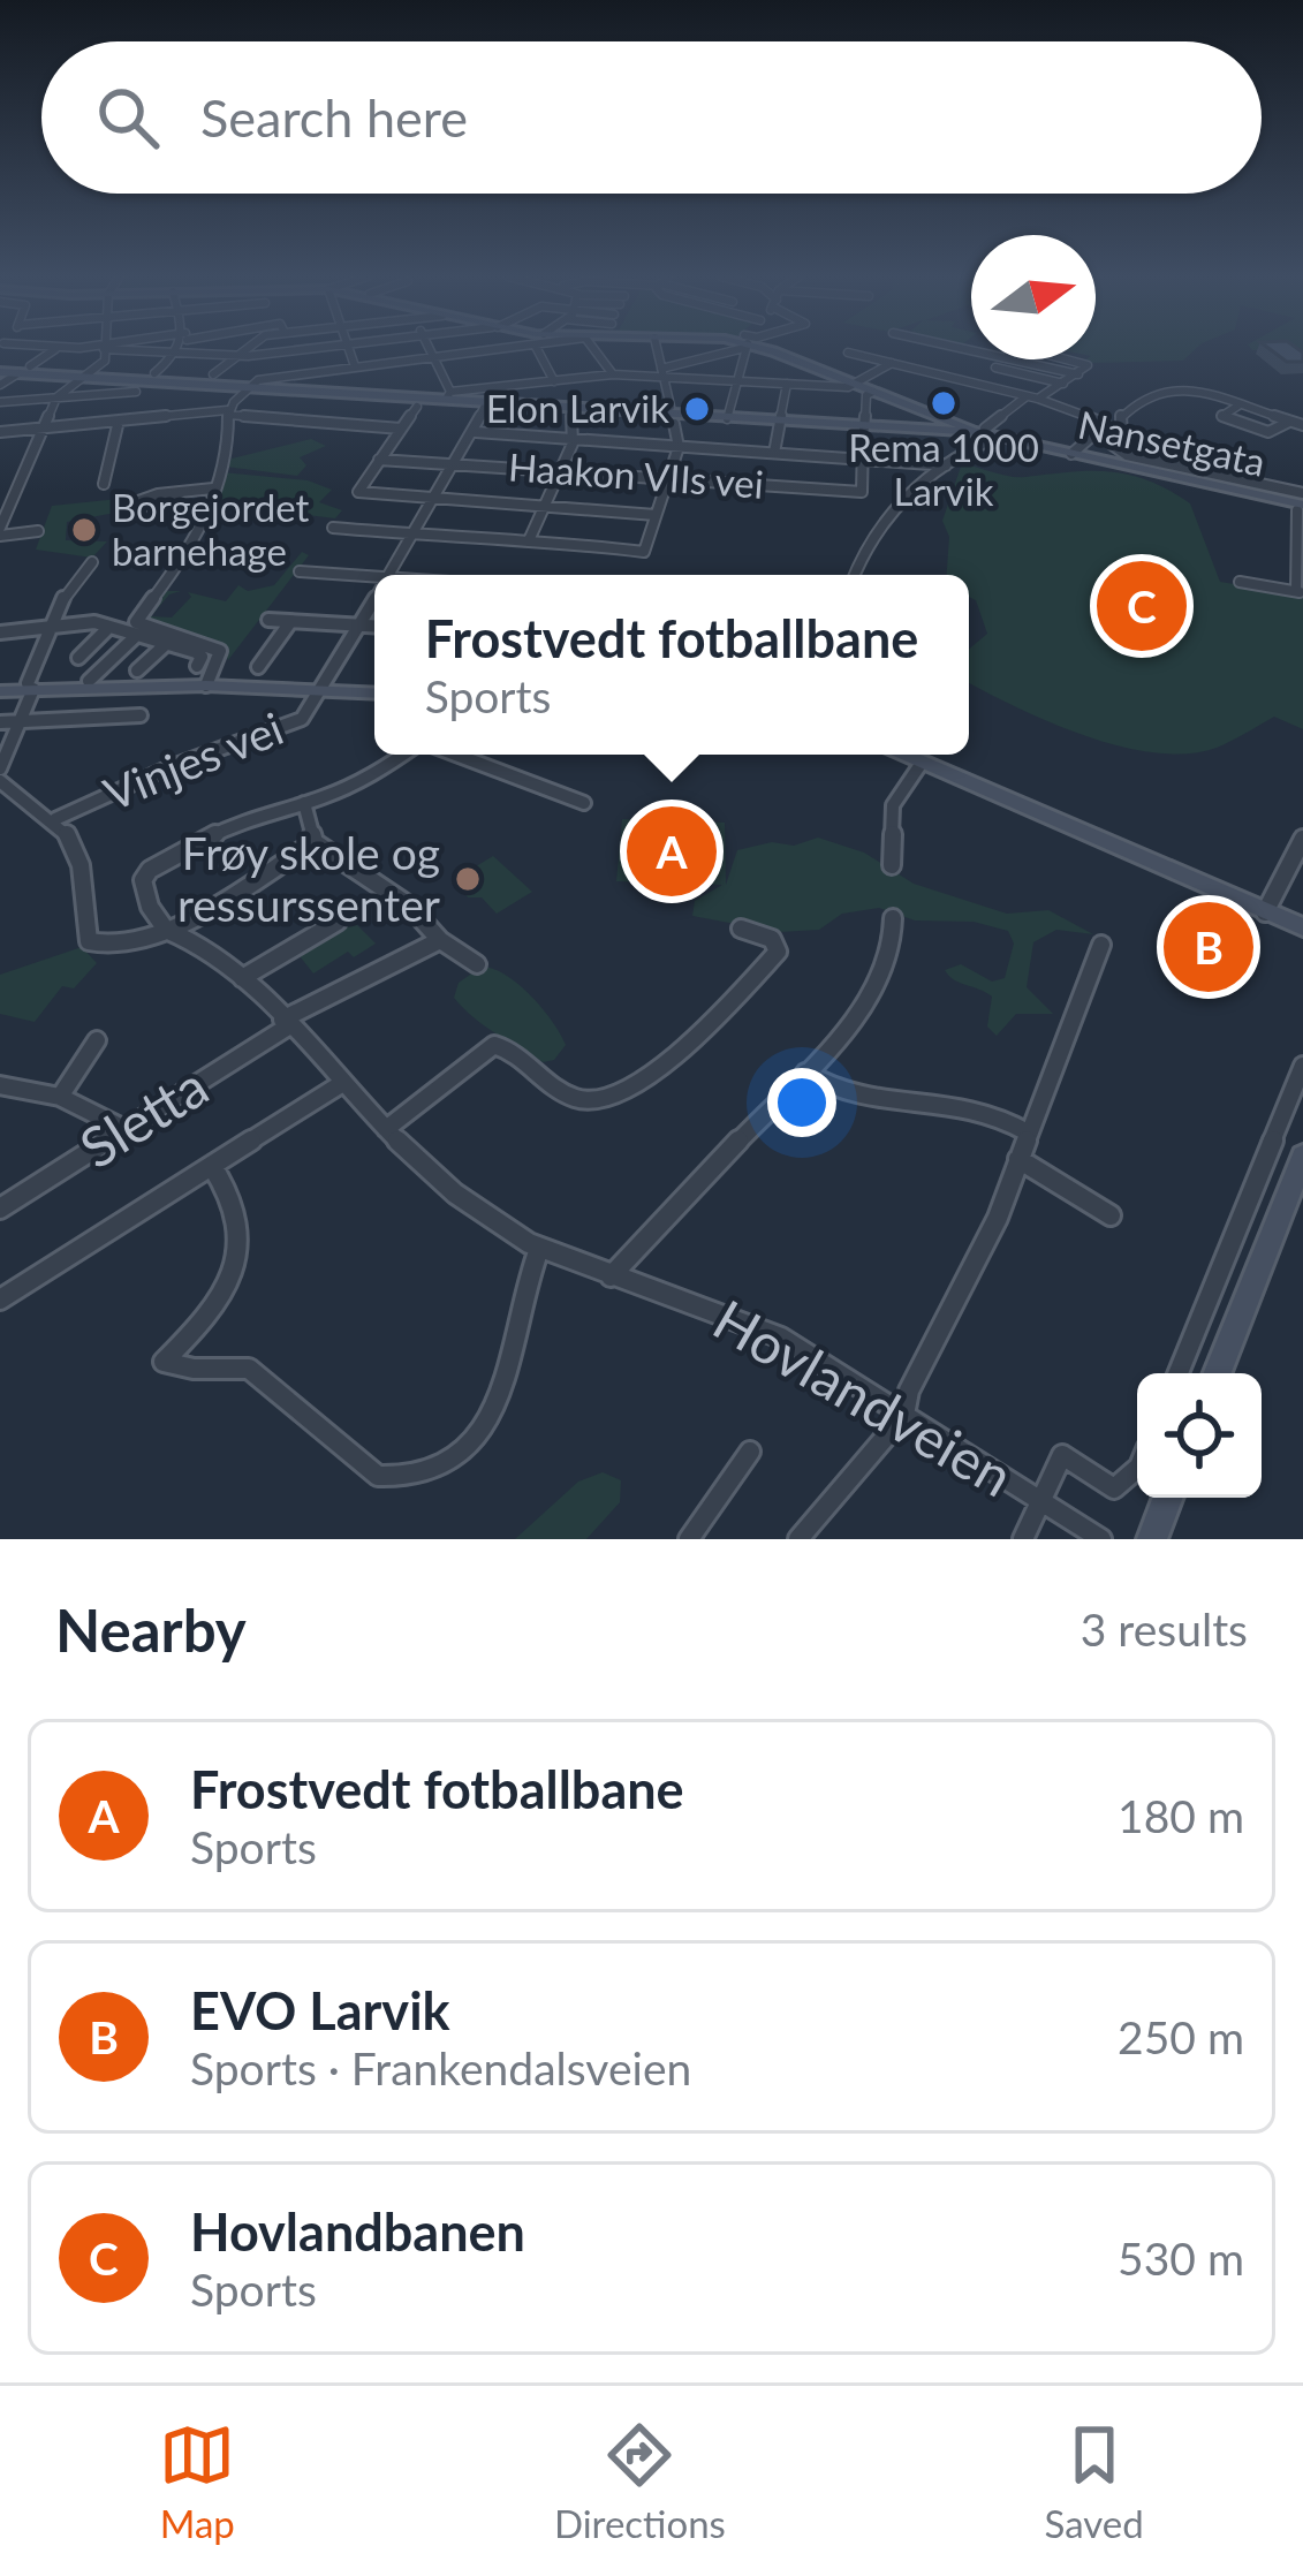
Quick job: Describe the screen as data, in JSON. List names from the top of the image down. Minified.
{"streets":{"main road":["Nansetgata"],"street":["Haakon VIIs vei","Vinjes vei","Sletta","Hovlandveien"]},"crossings":[["Nansetgata","Vinjes vei"],["Haakon VIIs vei","Vinjes vei"],["Sletta","Hovlandveien"]],"places":["Rema 1000 Larvik","Elon Larvik","Borgejordet barnehage","Frøy skole og ressurssenter"],"north":"right","page":{"search":"Search here","pins":["C","A","B"],"popup":["Frostvedt fotballbane","Sports"],"heading":["Nearby","3 results"],"list":[{"mark":"A","name":"Frostvedt fotballbane","note":"Sports","value":"180 m"},{"mark":"B","name":"EVO Larvik","note":"Sports · Frankendalsveien","value":"250 m"},{"mark":"C","name":"Hovlandbanen","note":"Sports","value":"530 m"}],"nav":["Map","Directions","Saved"]}}
